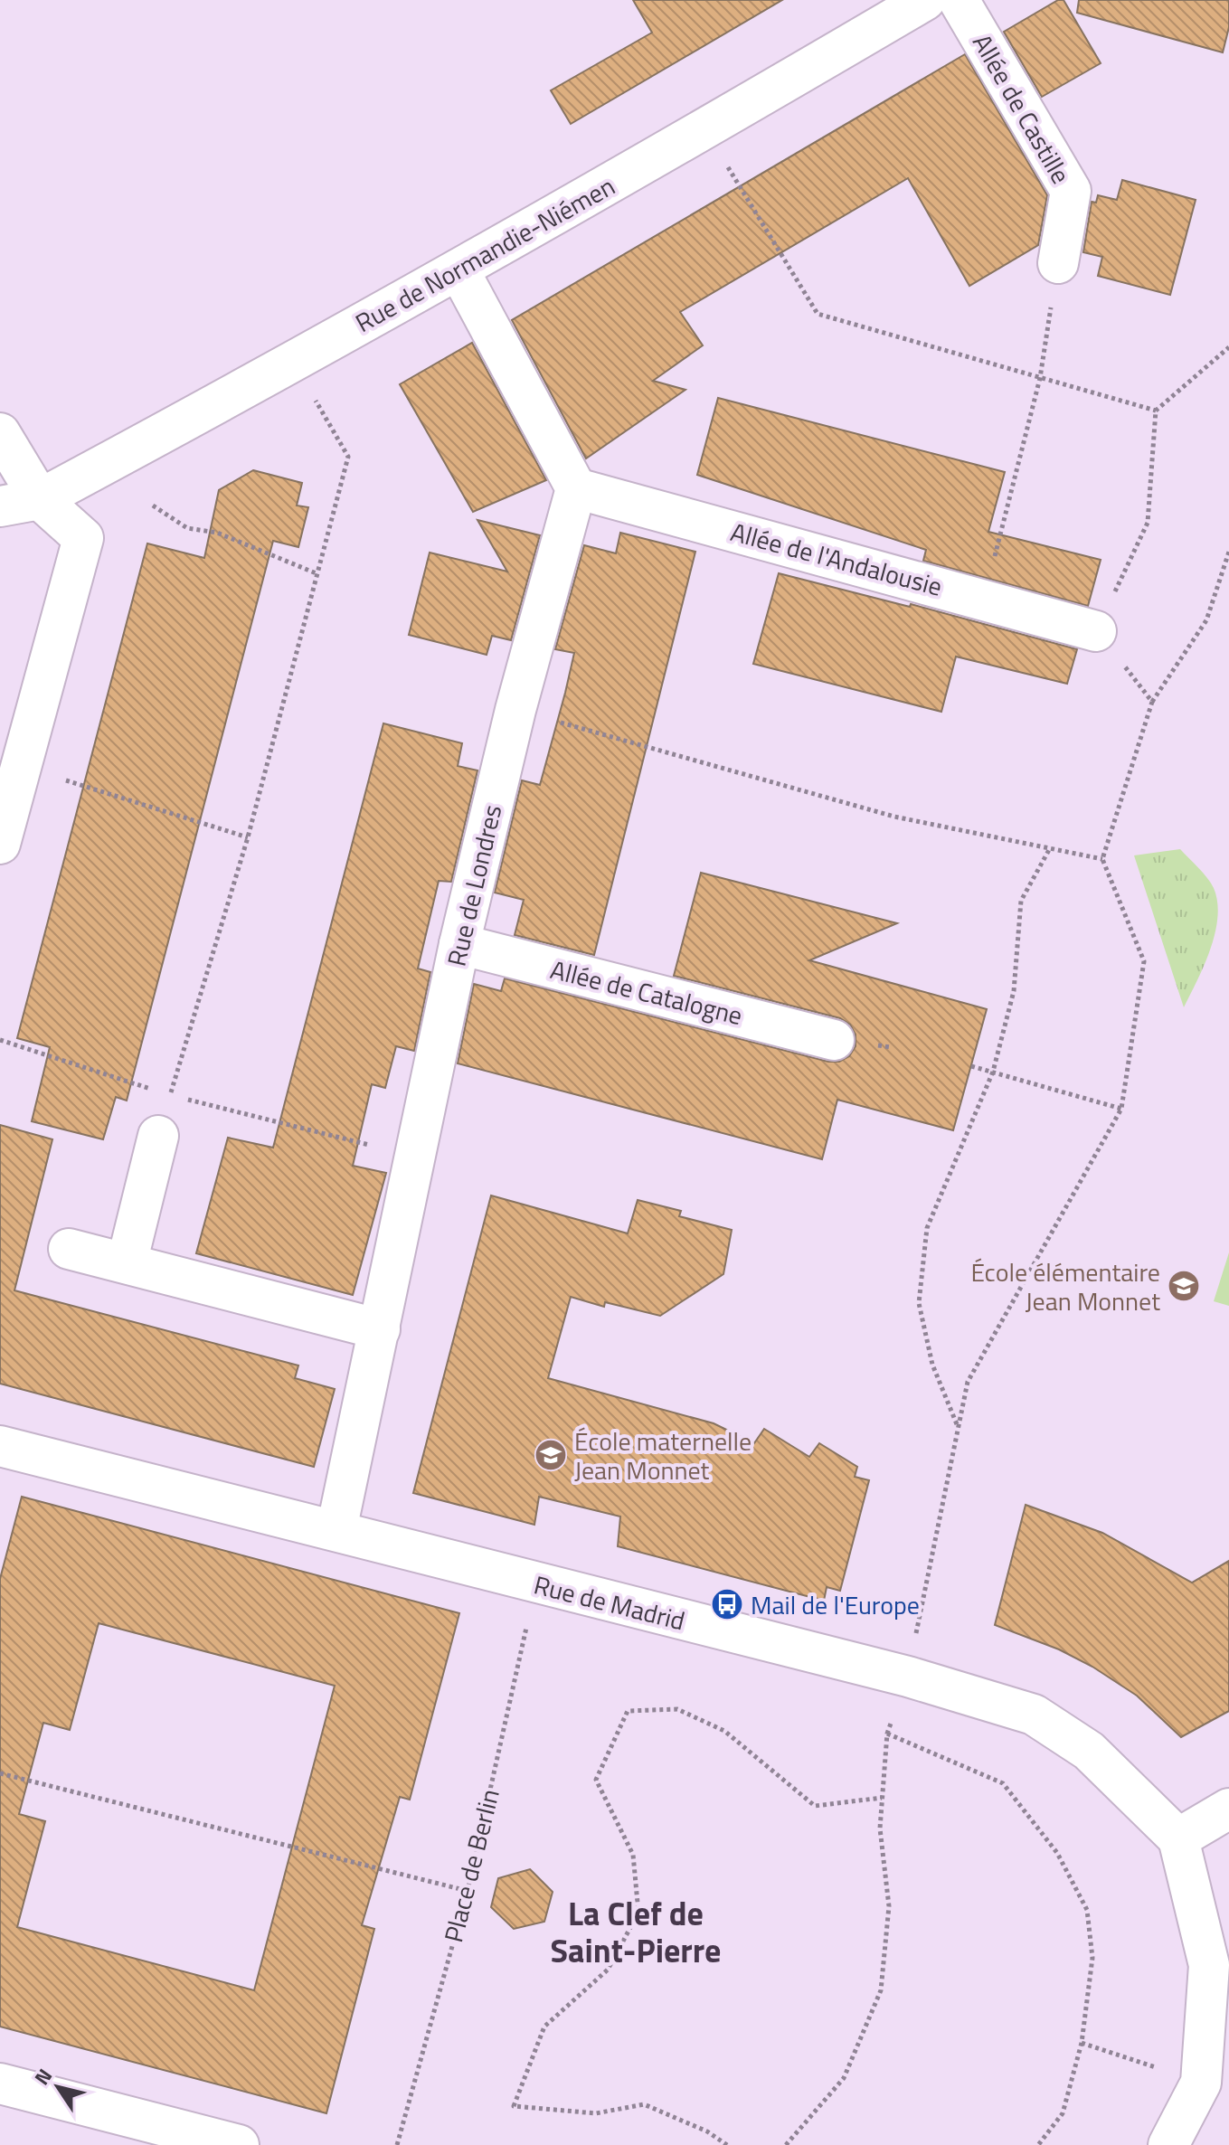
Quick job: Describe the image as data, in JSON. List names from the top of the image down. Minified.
{"streets":{"street":["Allée de Castille","Rue de Normandie-Niémen","Allée de l'Andalousie","Rue de Londres","Allée de Catalogne","Rue de Madrid"],"path":["Place de Berlin"]},"crossings":[["Allée de l'Andalousie","Rue de Londres"],["Rue de Londres","Allée de Catalogne"],["Rue de Londres","Rue de Madrid"],["Rue de Madrid","Place de Berlin"]],"districts":["La Clef de Saint-Pierre"],"places":{"school or university":["École élémentaire Jean Monnet","École maternelle Jean Monnet"],"bus stop":["Mail de l'Europe"]},"north":"top left"}
